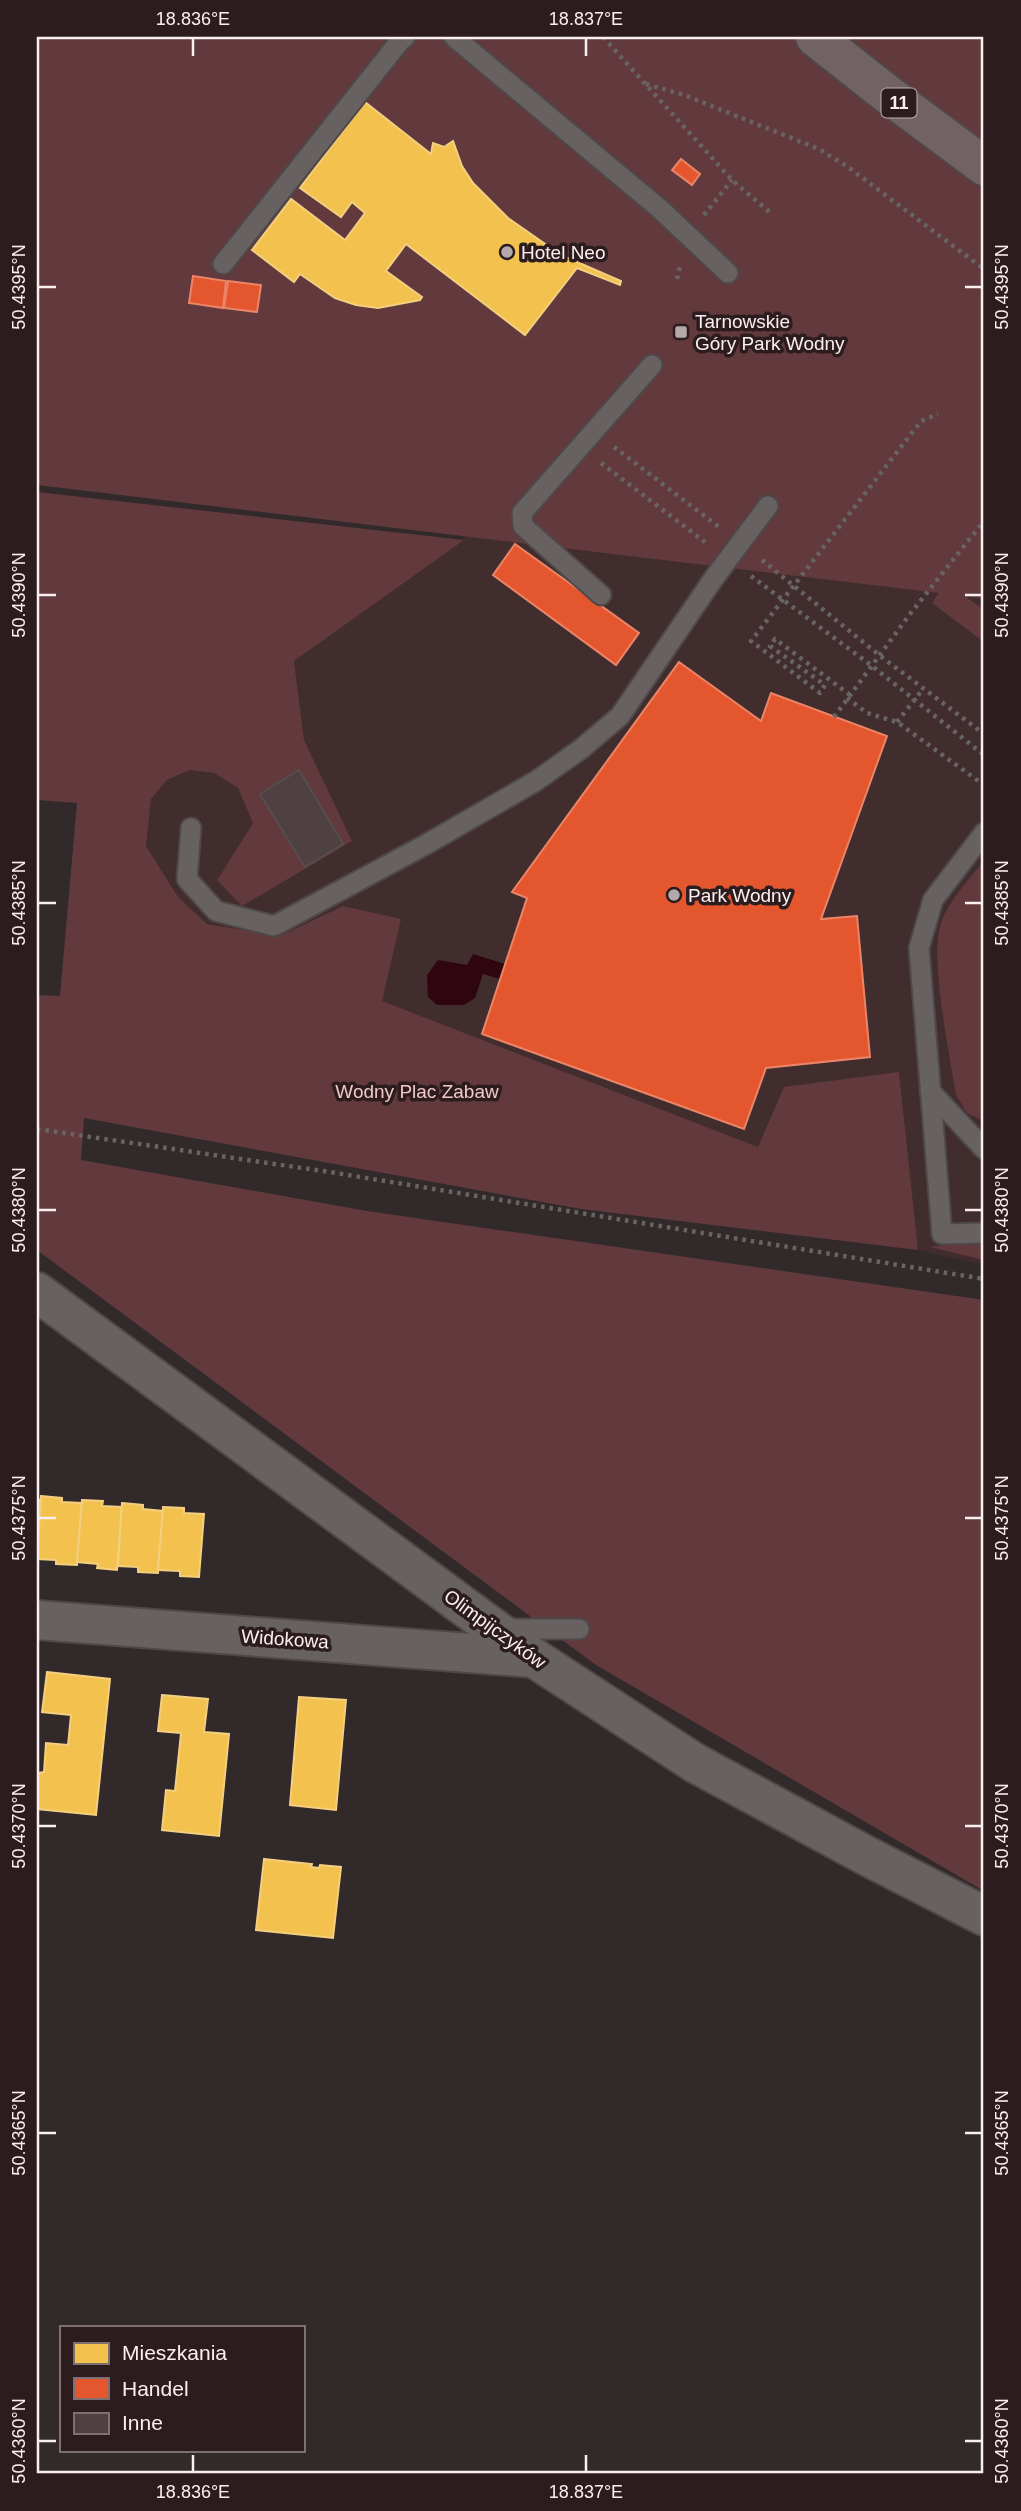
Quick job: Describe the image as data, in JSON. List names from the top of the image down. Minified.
{"streets":{"highway":["11"],"street":["Olimpijczyków","Widokowa"]},"crossings":[["Olimpijczyków","Widokowa"]],"parks":["Wodny Plac Zabaw"],"places":{"other":["Hotel Neo","Park Wodny"],"transit":["Tarnowskie Góry Park Wodny"]},"legend":["Mieszkania","Handel","Inne"],"coordinates":["18.836°E","18.837°E","50.4395°N","50.4390°N","50.4385°N","50.4380°N","50.4375°N","50.4370°N","50.4365°N","50.4360°N"]}
